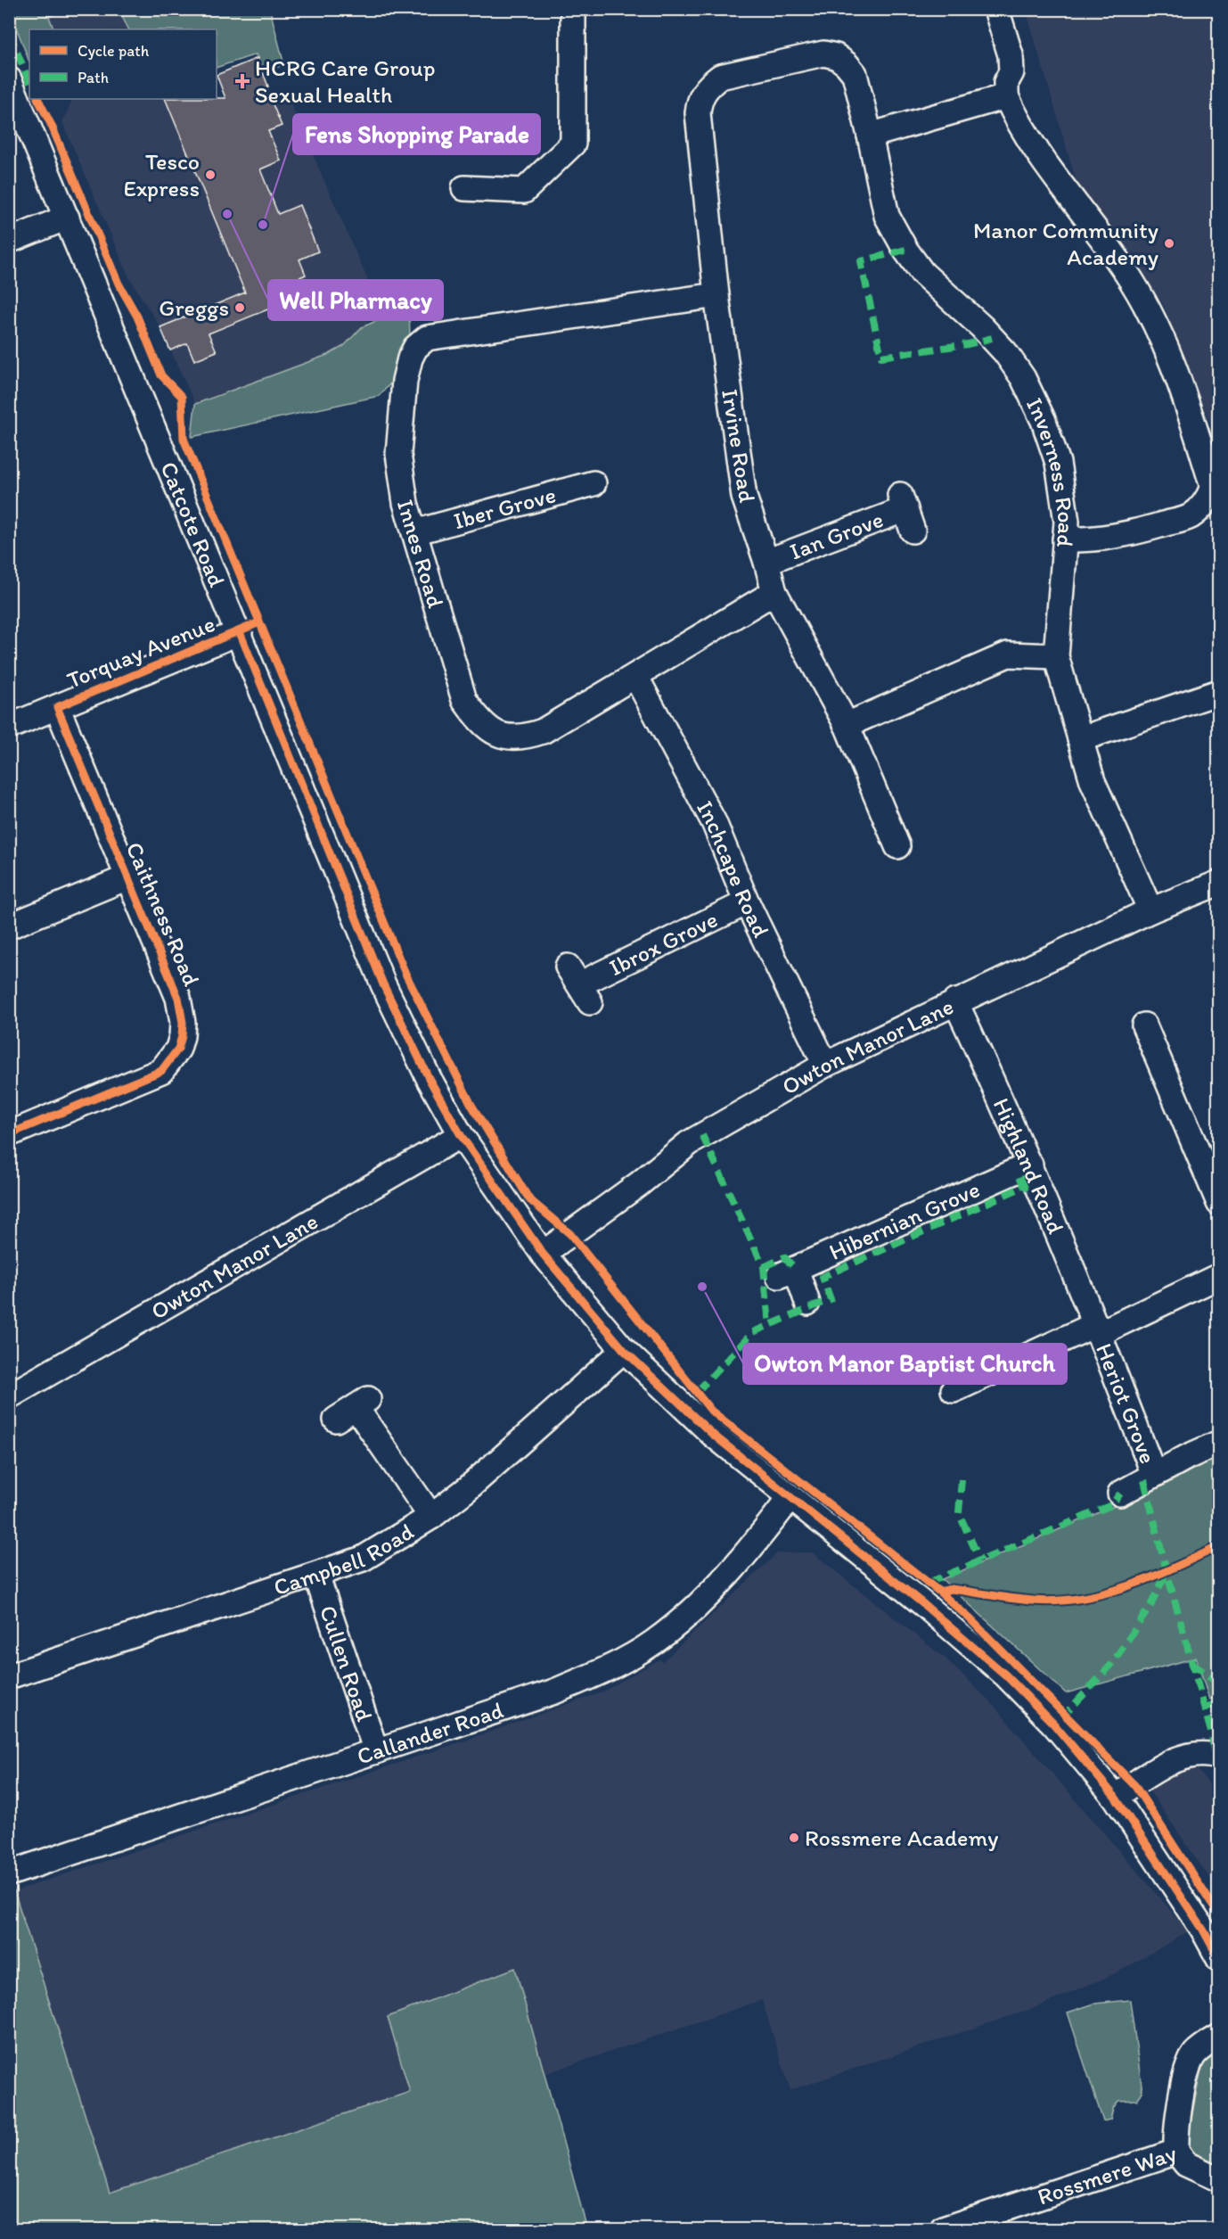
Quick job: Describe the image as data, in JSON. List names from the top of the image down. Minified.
{"streets":{"street":["Irvine Road","Inverness Road","Iber Grove","Catcote Road","Ian Grove","Innes Road","Torquay Avenue","Inchcape Road","Caithness Road","Ibrox Grove","Owton Manor Lane","Highland Road","Hibernian Grove","Heriot Grove","Campbell Road","Cullen Road","Callander Road","Rossmere Way"]},"crossings":[["Irvine Road","Inverness Road"],["Irvine Road","Ian Grove"],["Irvine Road","Innes Road"],["Inverness Road","Owton Manor Lane"],["Iber Grove","Innes Road"],["Catcote Road","Torquay Avenue"],["Catcote Road","Owton Manor Lane"],["Catcote Road","Campbell Road"],["Catcote Road","Callander Road"],["Innes Road","Inchcape Road"],["Torquay Avenue","Caithness Road"],["Inchcape Road","Ibrox Grove"],["Inchcape Road","Owton Manor Lane"],["Owton Manor Lane","Highland Road"],["Highland Road","Hibernian Grove"],["Highland Road","Heriot Grove"],["Campbell Road","Cullen Road"],["Cullen Road","Callander Road"]],"places":{"health":["HCRG Care Group Sexual Health"],"other":["Tesco Express","Well Pharmacy","Fens Shopping Parade","Manor Community Academy","Greggs","Owton Manor Baptist Church","Rossmere Academy"]},"legend":["Cycle path","Path"]}
